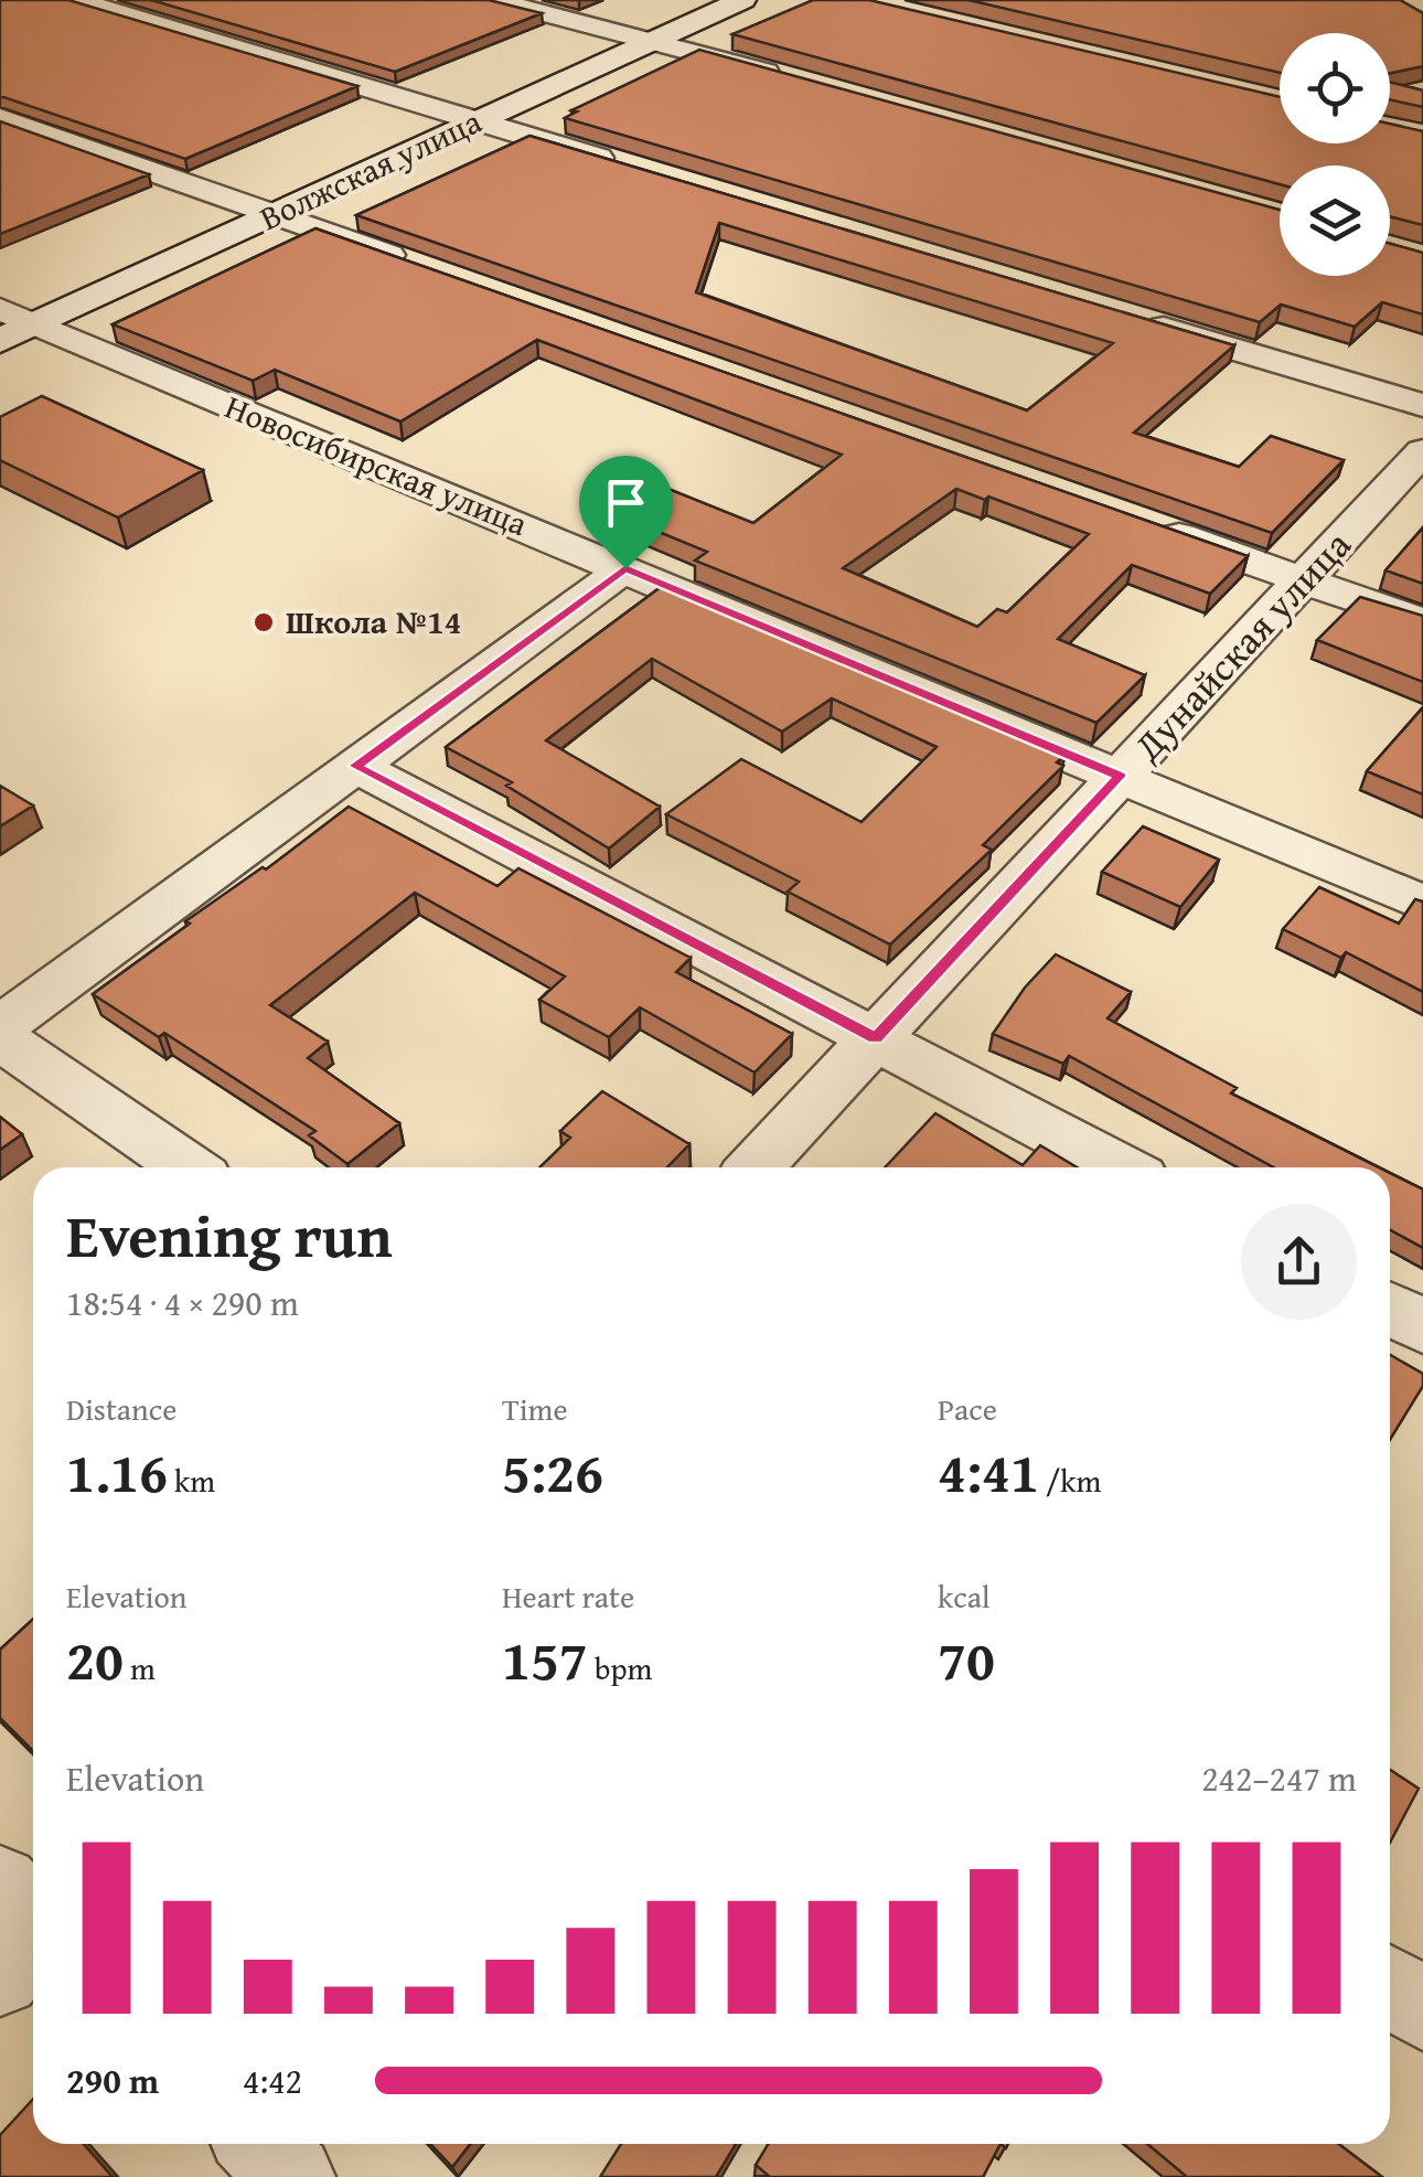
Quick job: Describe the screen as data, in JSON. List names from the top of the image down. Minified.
{"streets":{"street":["Волжская улица","Новосибирская улица","Дунайская улица"]},"crossings":[["Волжская улица","Новосибирская улица"],["Новосибирская улица","Дунайская улица"]],"places":["Школа №14"],"page":{"heading":["Evening run","18:54 · 4 × 290 m"],"stats":[["Distance","1.16 km"],["Time","5:26"],["Pace","4:41 /km"],["Elevation","20 m"],["Heart rate","157 bpm"],["kcal","70"]],"chart":["Elevation","242–247 m"],"list":[{"name":"290 m","note":"4:42"}]}}
